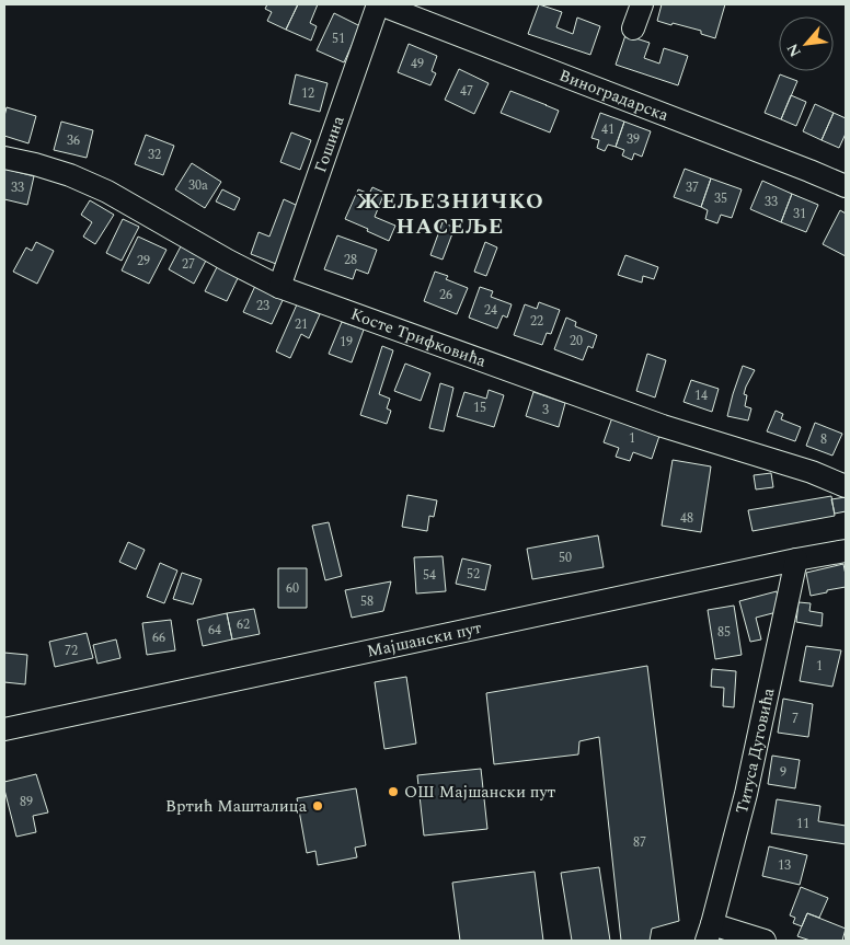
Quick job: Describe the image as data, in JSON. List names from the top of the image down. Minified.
{"streets":{"street":["Виноградарска","Гошина","Косте Трифковића","Мајшански пут","Титуса Дуговића"]},"crossings":[["Виноградарска","Гошина"],["Гошина","Косте Трифковића"],["Мајшански пут","Титуса Дуговића"]],"districts":["ЖЕЉЕЗНИЧКО НАСЕЉЕ"],"places":["ОШ Мајшански пут","Вртић Машталица"],"house_numbers":["51","49","47","12","41","39","36","32","30a","33","37","35","33","31","28","29","27","26","23","24","22","21","20","19","14","15","3","1","8","48","50","52","54","60","58","62","64","85","66","72","1","7","9","89","11","87","13"],"north":"bottom left"}
